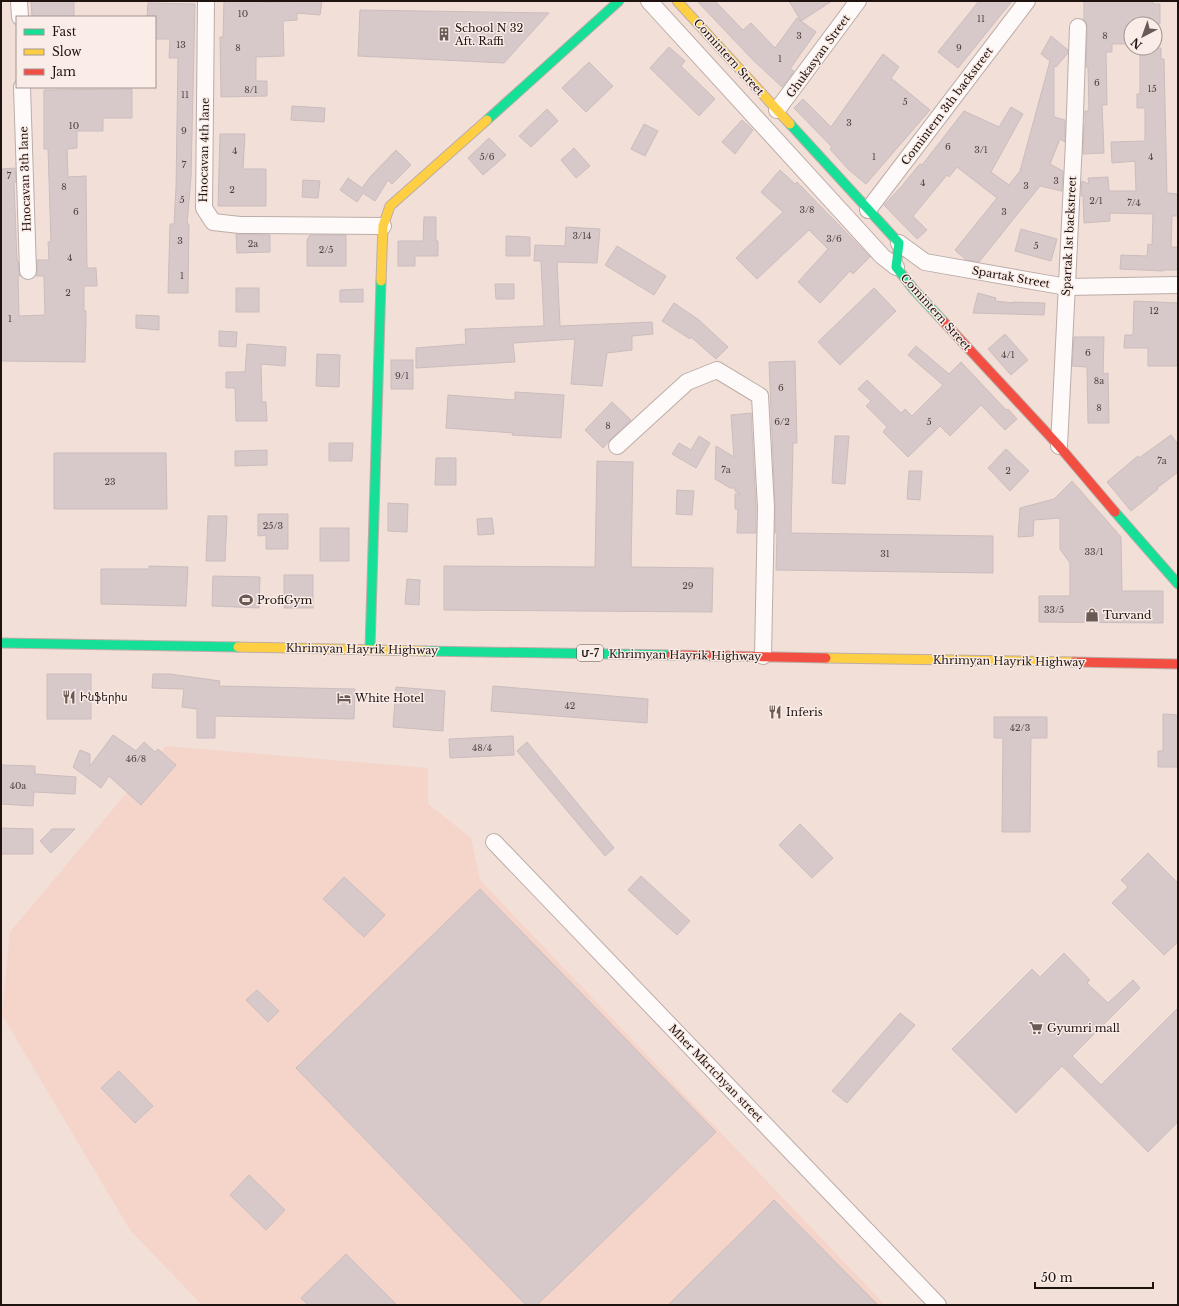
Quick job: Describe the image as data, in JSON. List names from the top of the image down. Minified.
{"streets":{"main road":["Comintern Street","Khrimyan Hayrik Highway","Մ-7"],"street":["Ghukasyan Street","Comintern 3th backstreet","Hnocavan 4th lane","Hnocavan 3th lane","Spartak 1st backstreet","Spartak Street","Mher Mkrtchyan street"]},"crossings":[["Ghukasyan Street","Comintern Street"],["Comintern Street","Comintern 3th backstreet"],["Comintern Street","Spartak 1st backstreet"],["Comintern Street","Spartak Street"],["Spartak 1st backstreet","Spartak Street"]],"places":{"building":["School N 32 Aft. Raffi"],"sports":["ProfiGym"],"shop":["Turvand"],"restaurant":["Ինֆերիս","Inferis"],"hotel":["White Hotel"],"supermarket":["Gyumri mall"]},"house_numbers":["10","11","3","8","13","8","9","1","6","15","8/1","11","5","3","10","9","6","3/1","4","5/6","1","4","7","7","3","4","3","8","2","5","2/1","7/4","3/8","6","3","3/14","3/6","3","2a","5","2/5","4","1","2","12","1","6","4/1","9/1","8a","6","8","6/2","5","8","7a","7a","2","23","25/3","33/1","31","29","33/5","42","42/3","48/4","46/8","40a"],"legend":["Fast","Slow","Jam"],"scale_bar":"50 m","north":"bottom left"}
